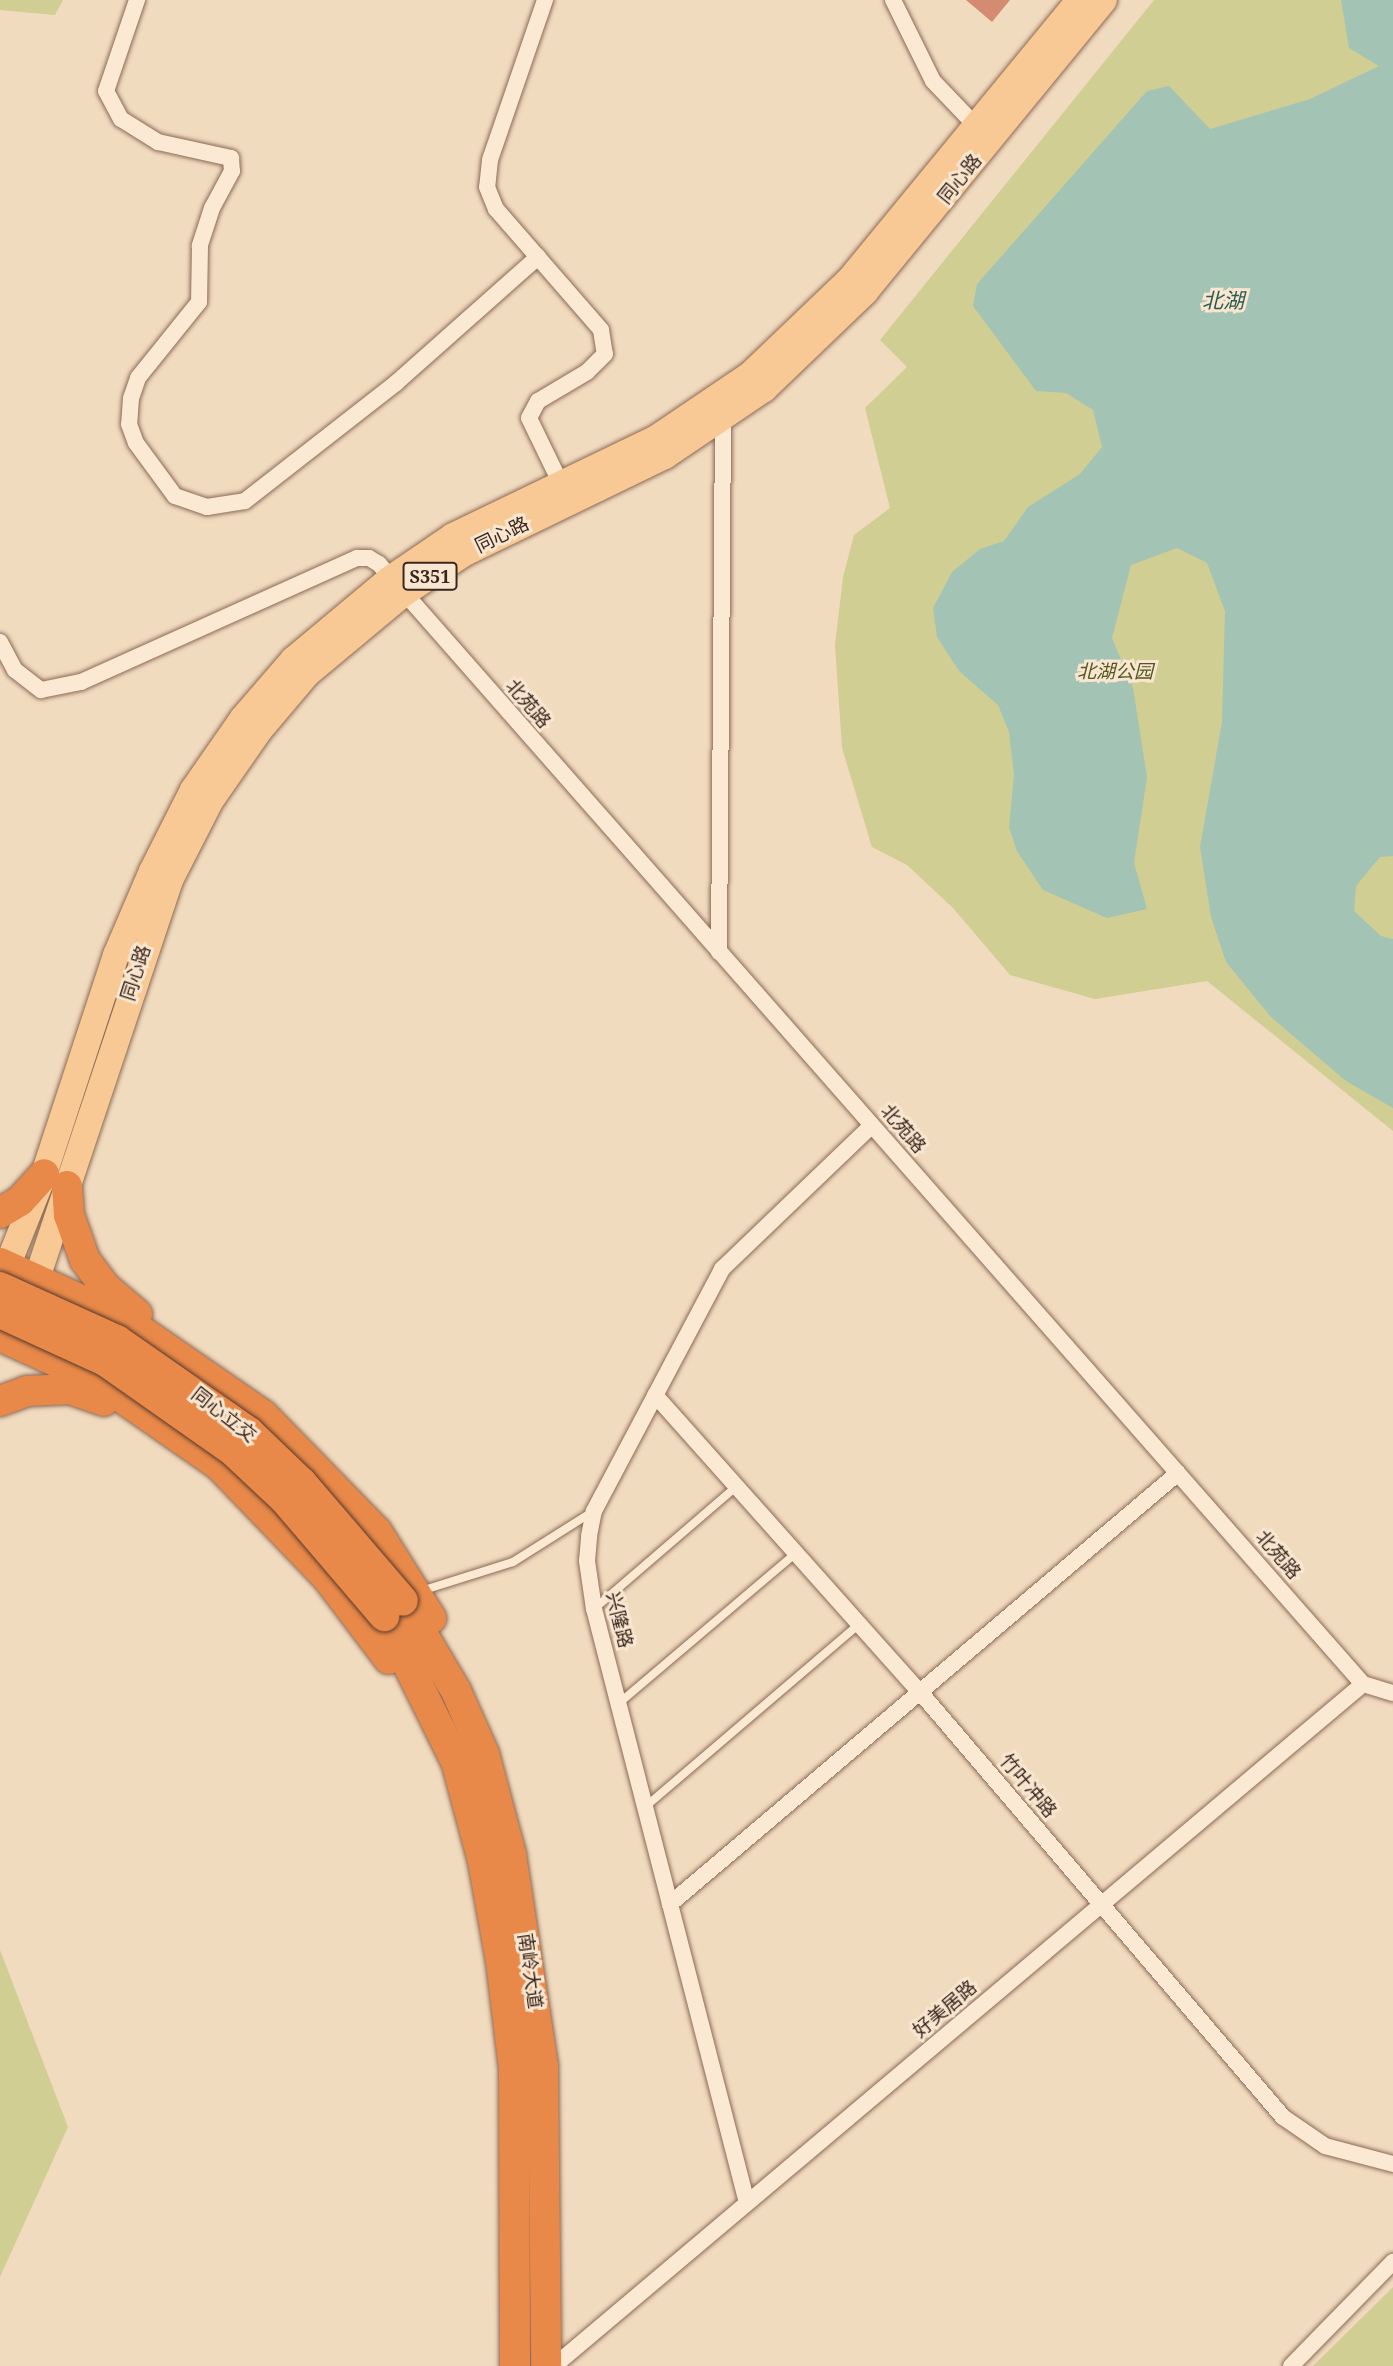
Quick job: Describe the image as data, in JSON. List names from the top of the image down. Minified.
{"streets":{"highway":["同心立交","南岭大道"],"main road":["同心路","S351"],"street":["北苑路","兴隆路","竹叶冲路","好美居路"]},"crossings":[["同心路","北苑路"],["同心路","同心立交"],["北苑路","兴隆路"],["北苑路","好美居路"],["同心立交","南岭大道"],["兴隆路","竹叶冲路"],["兴隆路","好美居路"],["竹叶冲路","好美居路"]],"water":["北湖"],"parks":["北湖公园"]}
